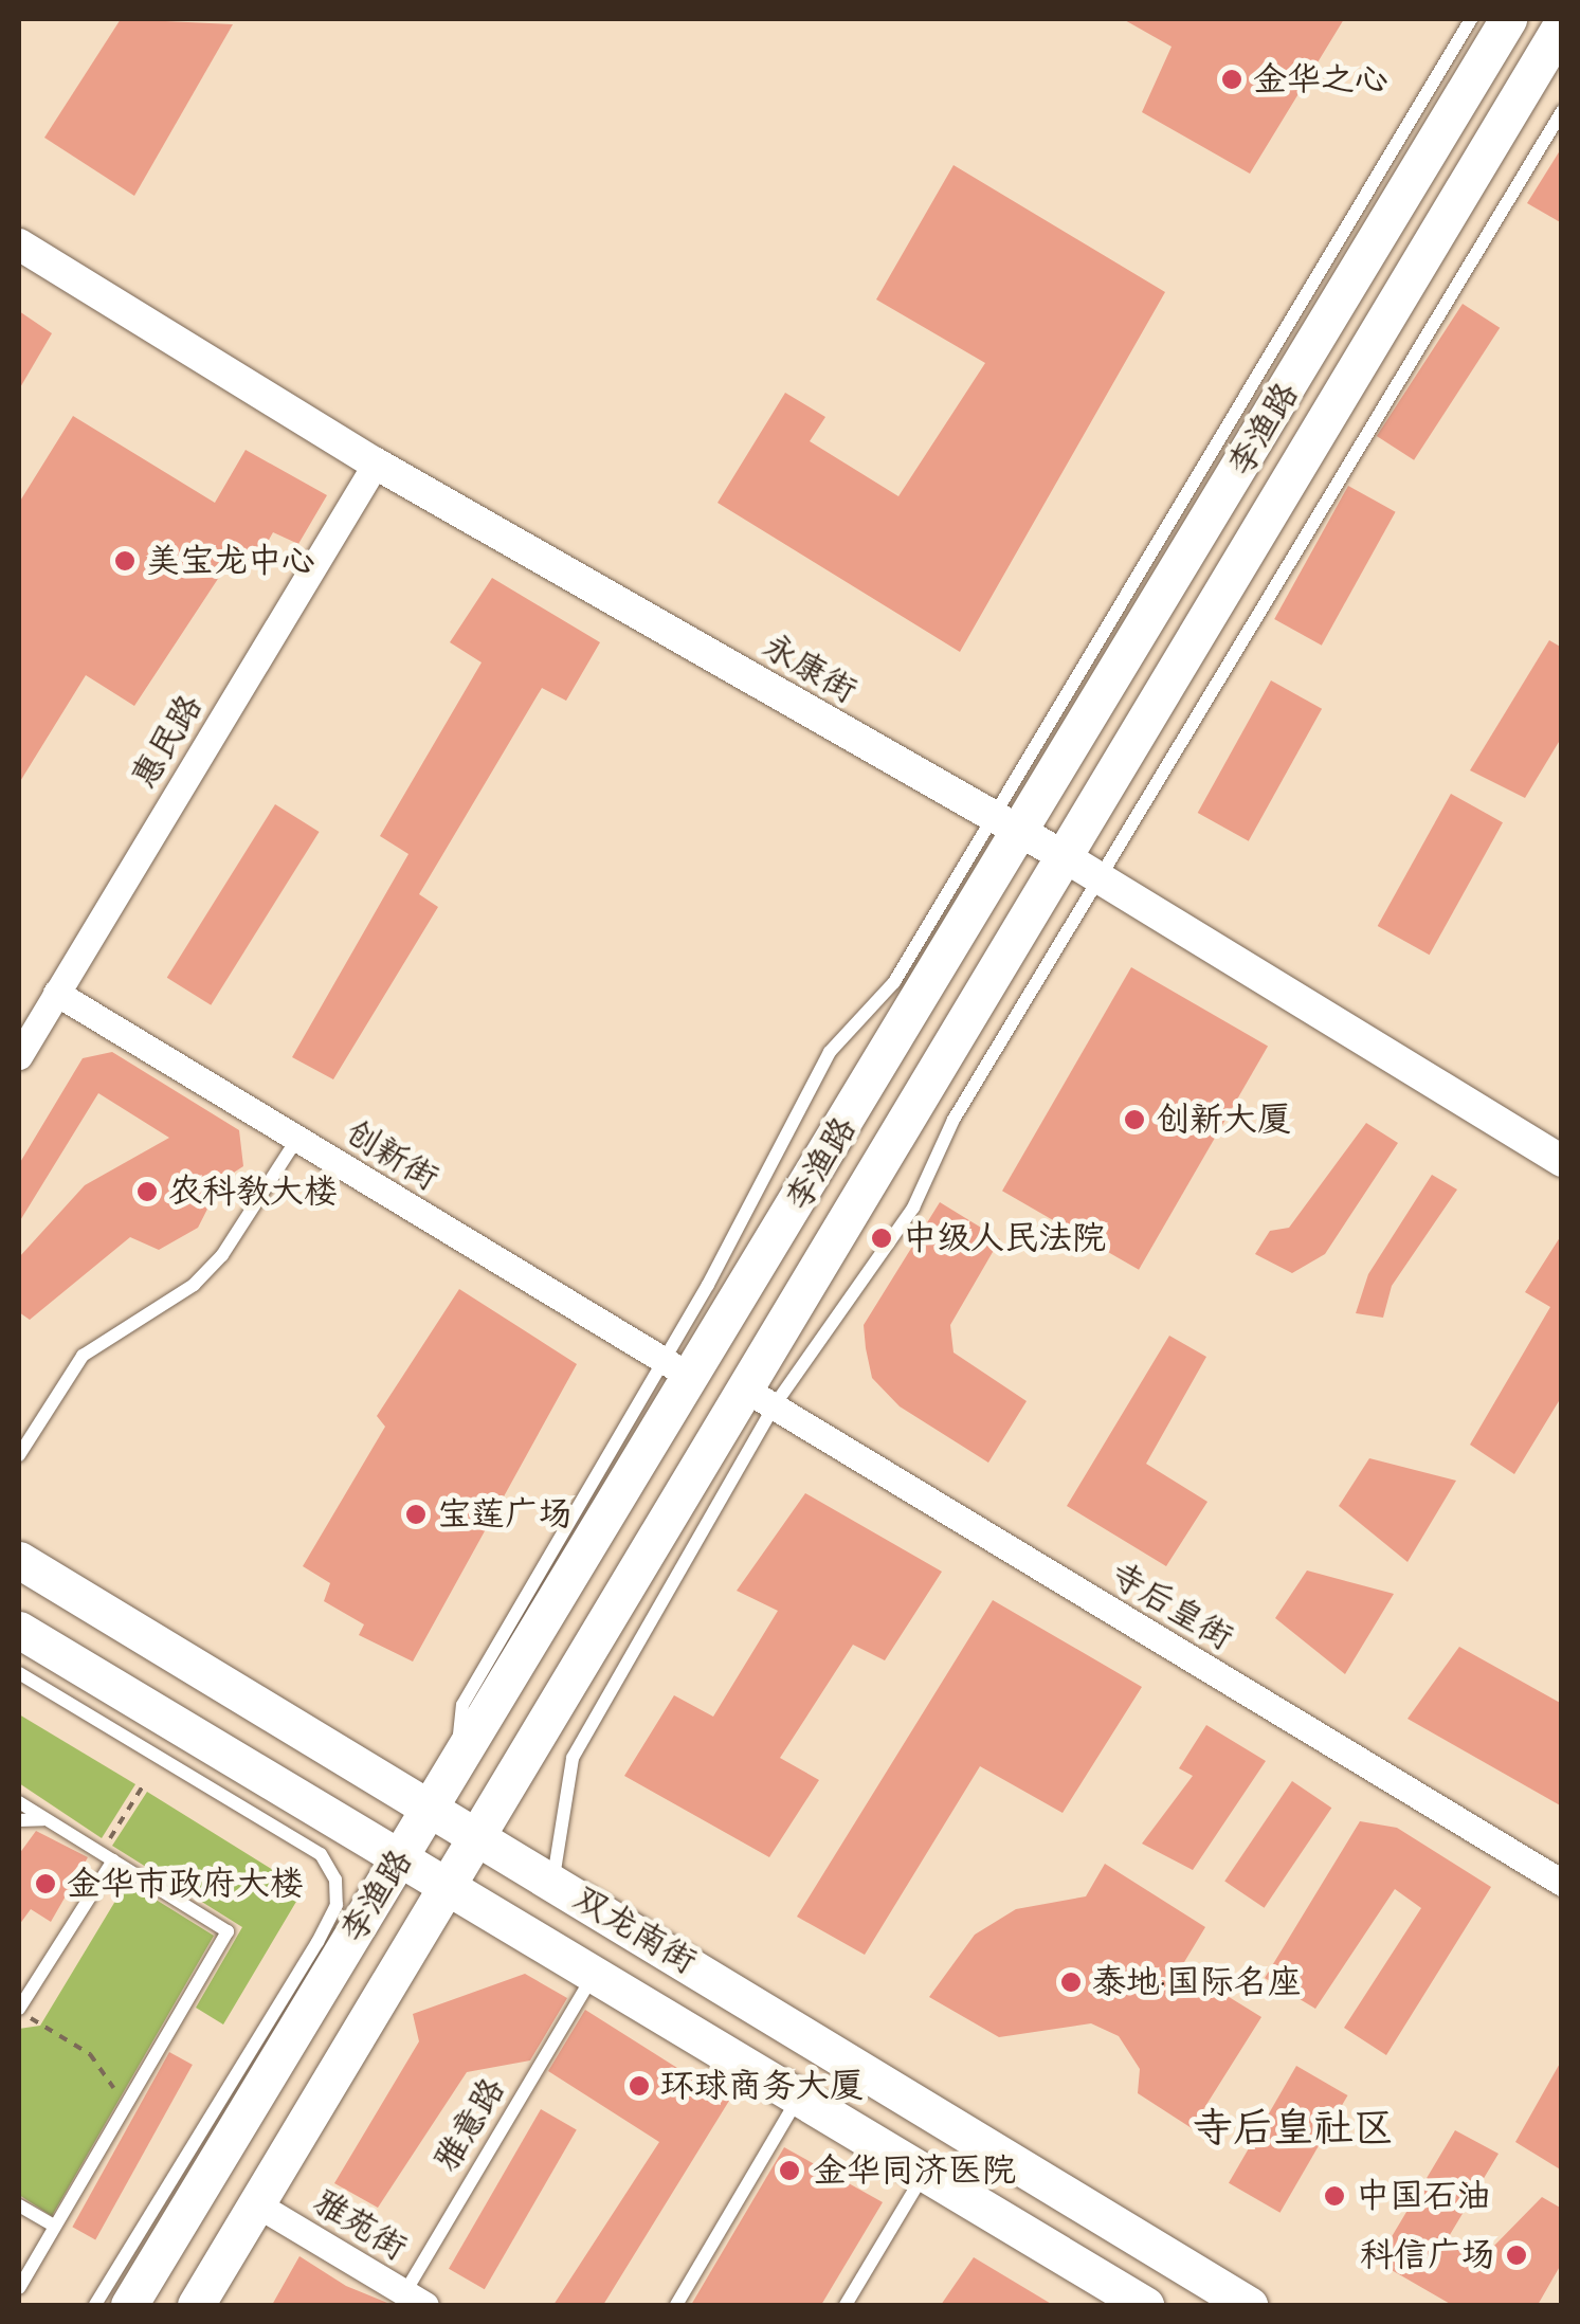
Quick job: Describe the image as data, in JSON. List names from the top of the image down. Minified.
{"streets":{"main road":["李渔路","双龙南街"],"street":["永康街","惠民路","创新街","寺后皇街","雅苑街"],"lane":["雅意路"]},"crossings":[["李渔路","永康街"],["李渔路","创新街"],["李渔路","寺后皇街"],["李渔路","双龙南街"],["李渔路","雅苑街"],["永康街","惠民路"],["惠民路","创新街"],["双龙南街","雅意路"],["雅意路","雅苑街"]],"districts":["寺后皇社区"],"places":["金华之心","美宝龙中心","创新大厦","农科教大楼","中级人民法院","宝莲广场","金华市政府大楼","泰地·国际名座","环球商务大厦","金华同济医院","中国石油","科信广场"]}
